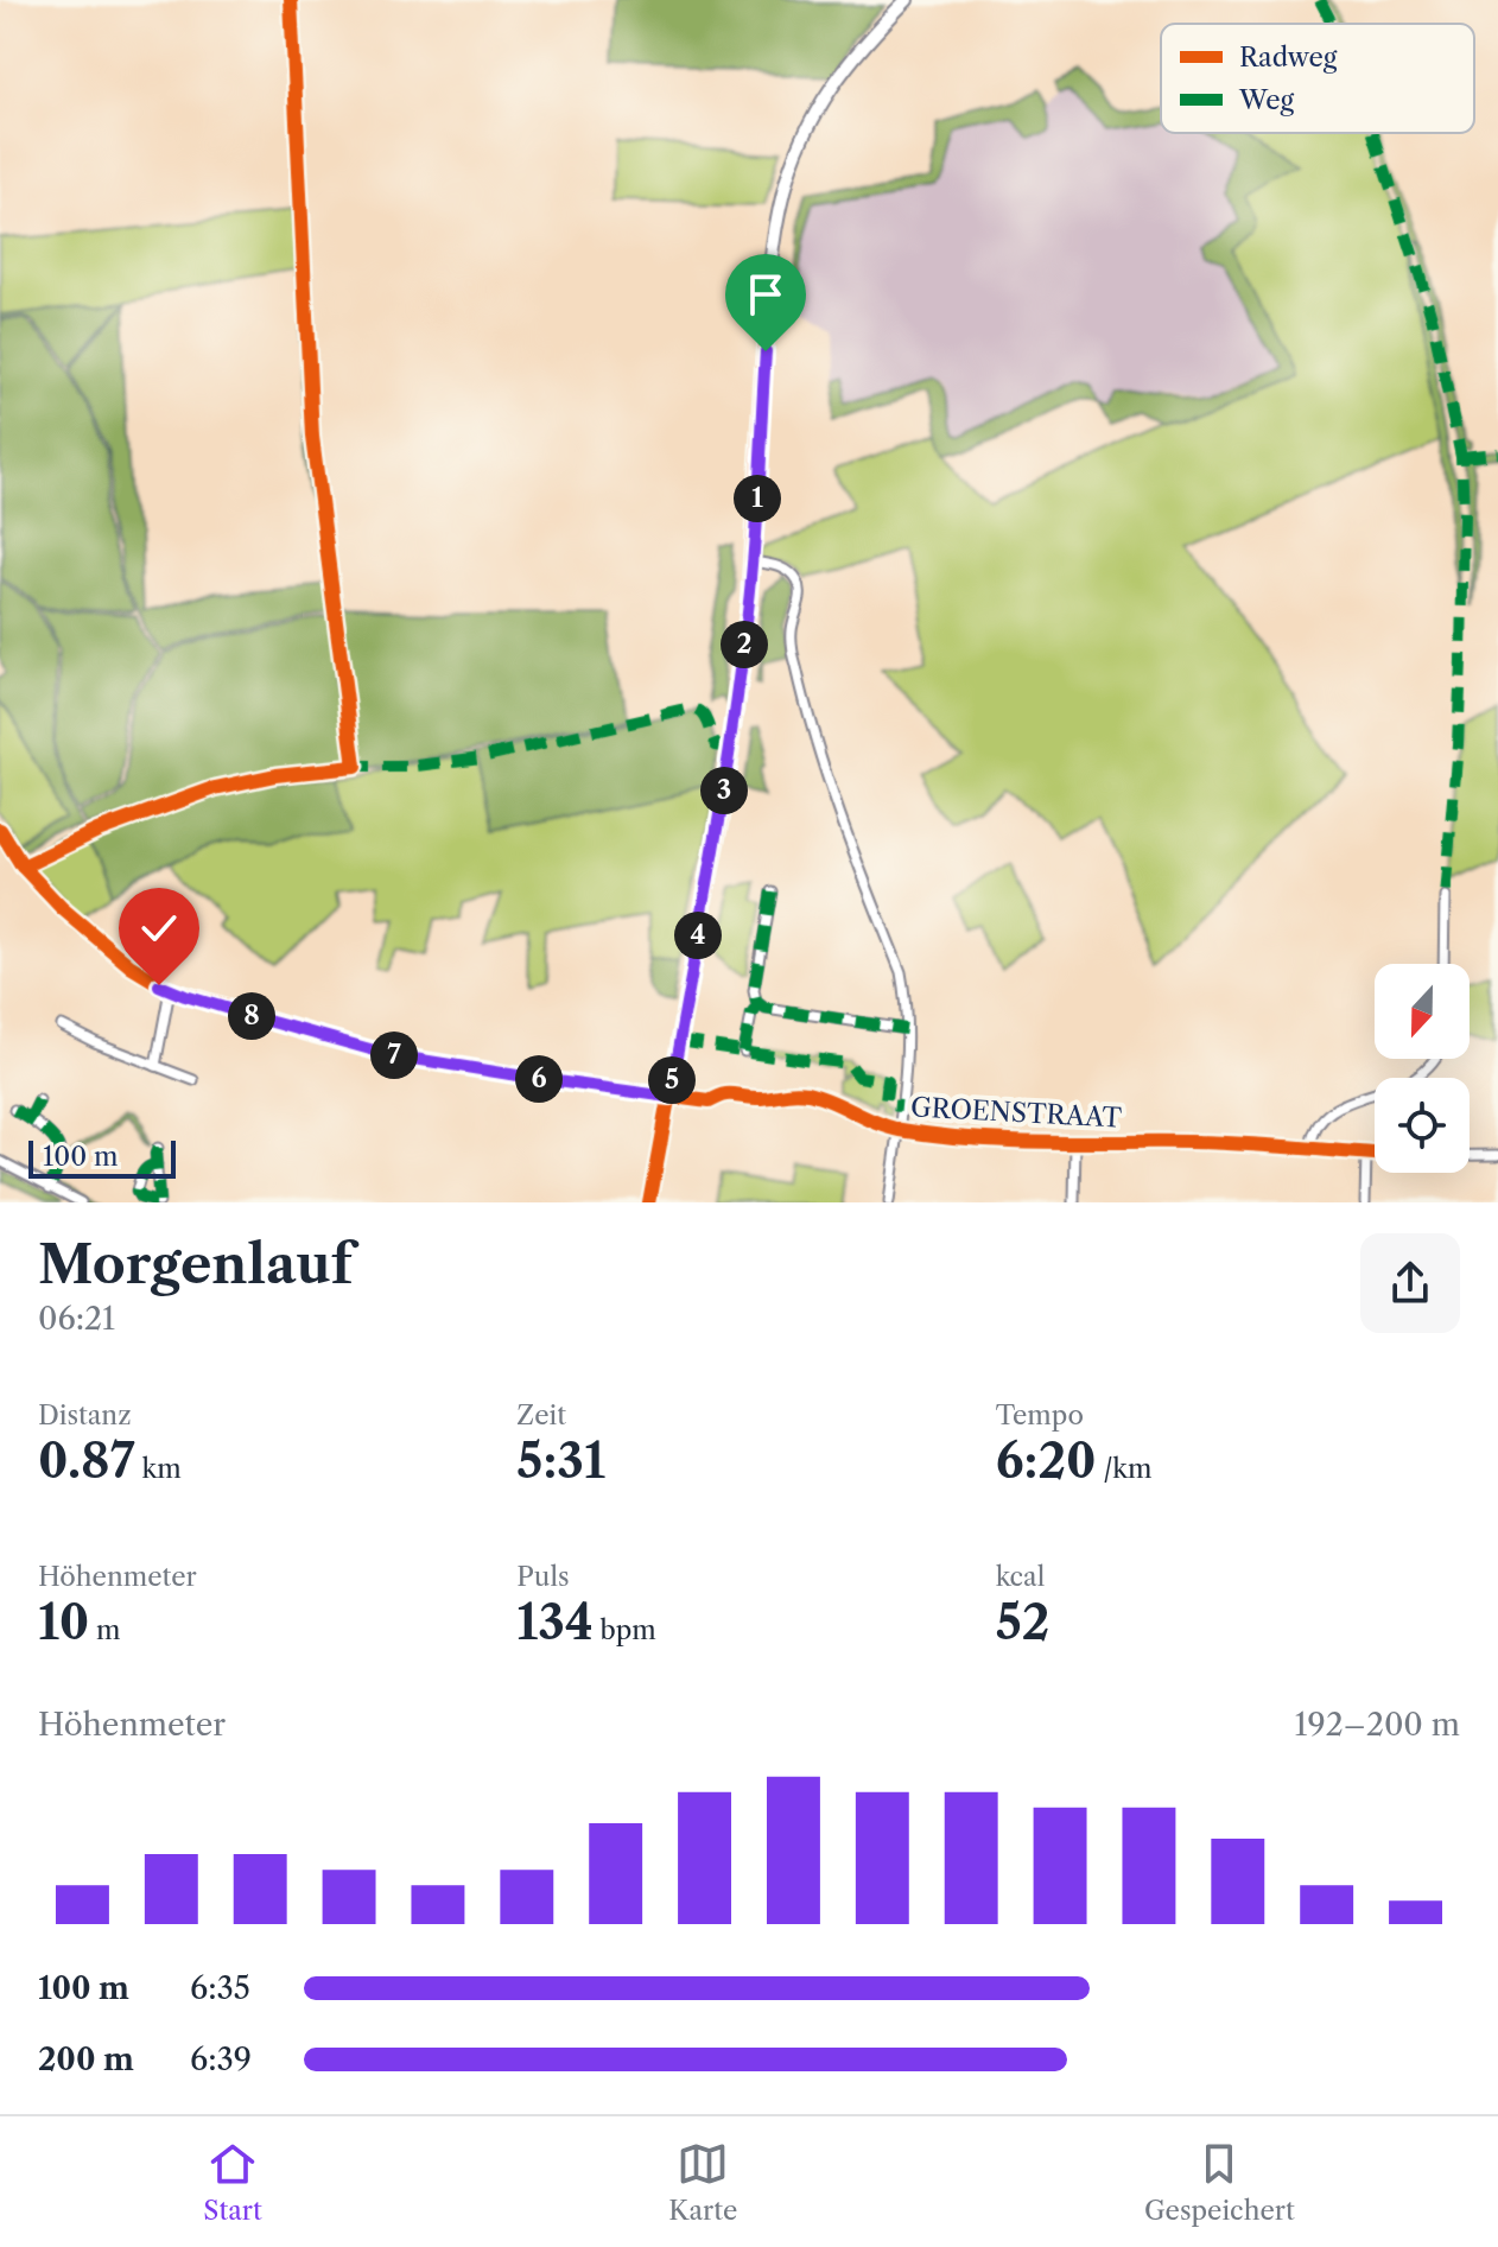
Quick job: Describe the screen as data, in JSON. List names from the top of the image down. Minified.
{"streets":{"street":["GROENSTRAAT"]},"legend":["Radweg","Weg"],"scale_bar":"100 m","north":"bottom","page":{"pins":["1","2","3","4","8","7","6","5"],"scale":"100 m","heading":["Morgenlauf","06:21"],"stats":[["Distanz","0.87 km"],["Zeit","5:31"],["Tempo","6:20 /km"],["Höhenmeter","10 m"],["Puls","134 bpm"],["kcal","52"]],"chart":["Höhenmeter","192–200 m"],"list":[{"name":"100 m","note":"6:35"},{"name":"200 m","note":"6:39"}],"tabs":["Start","Karte","Gespeichert"]}}
